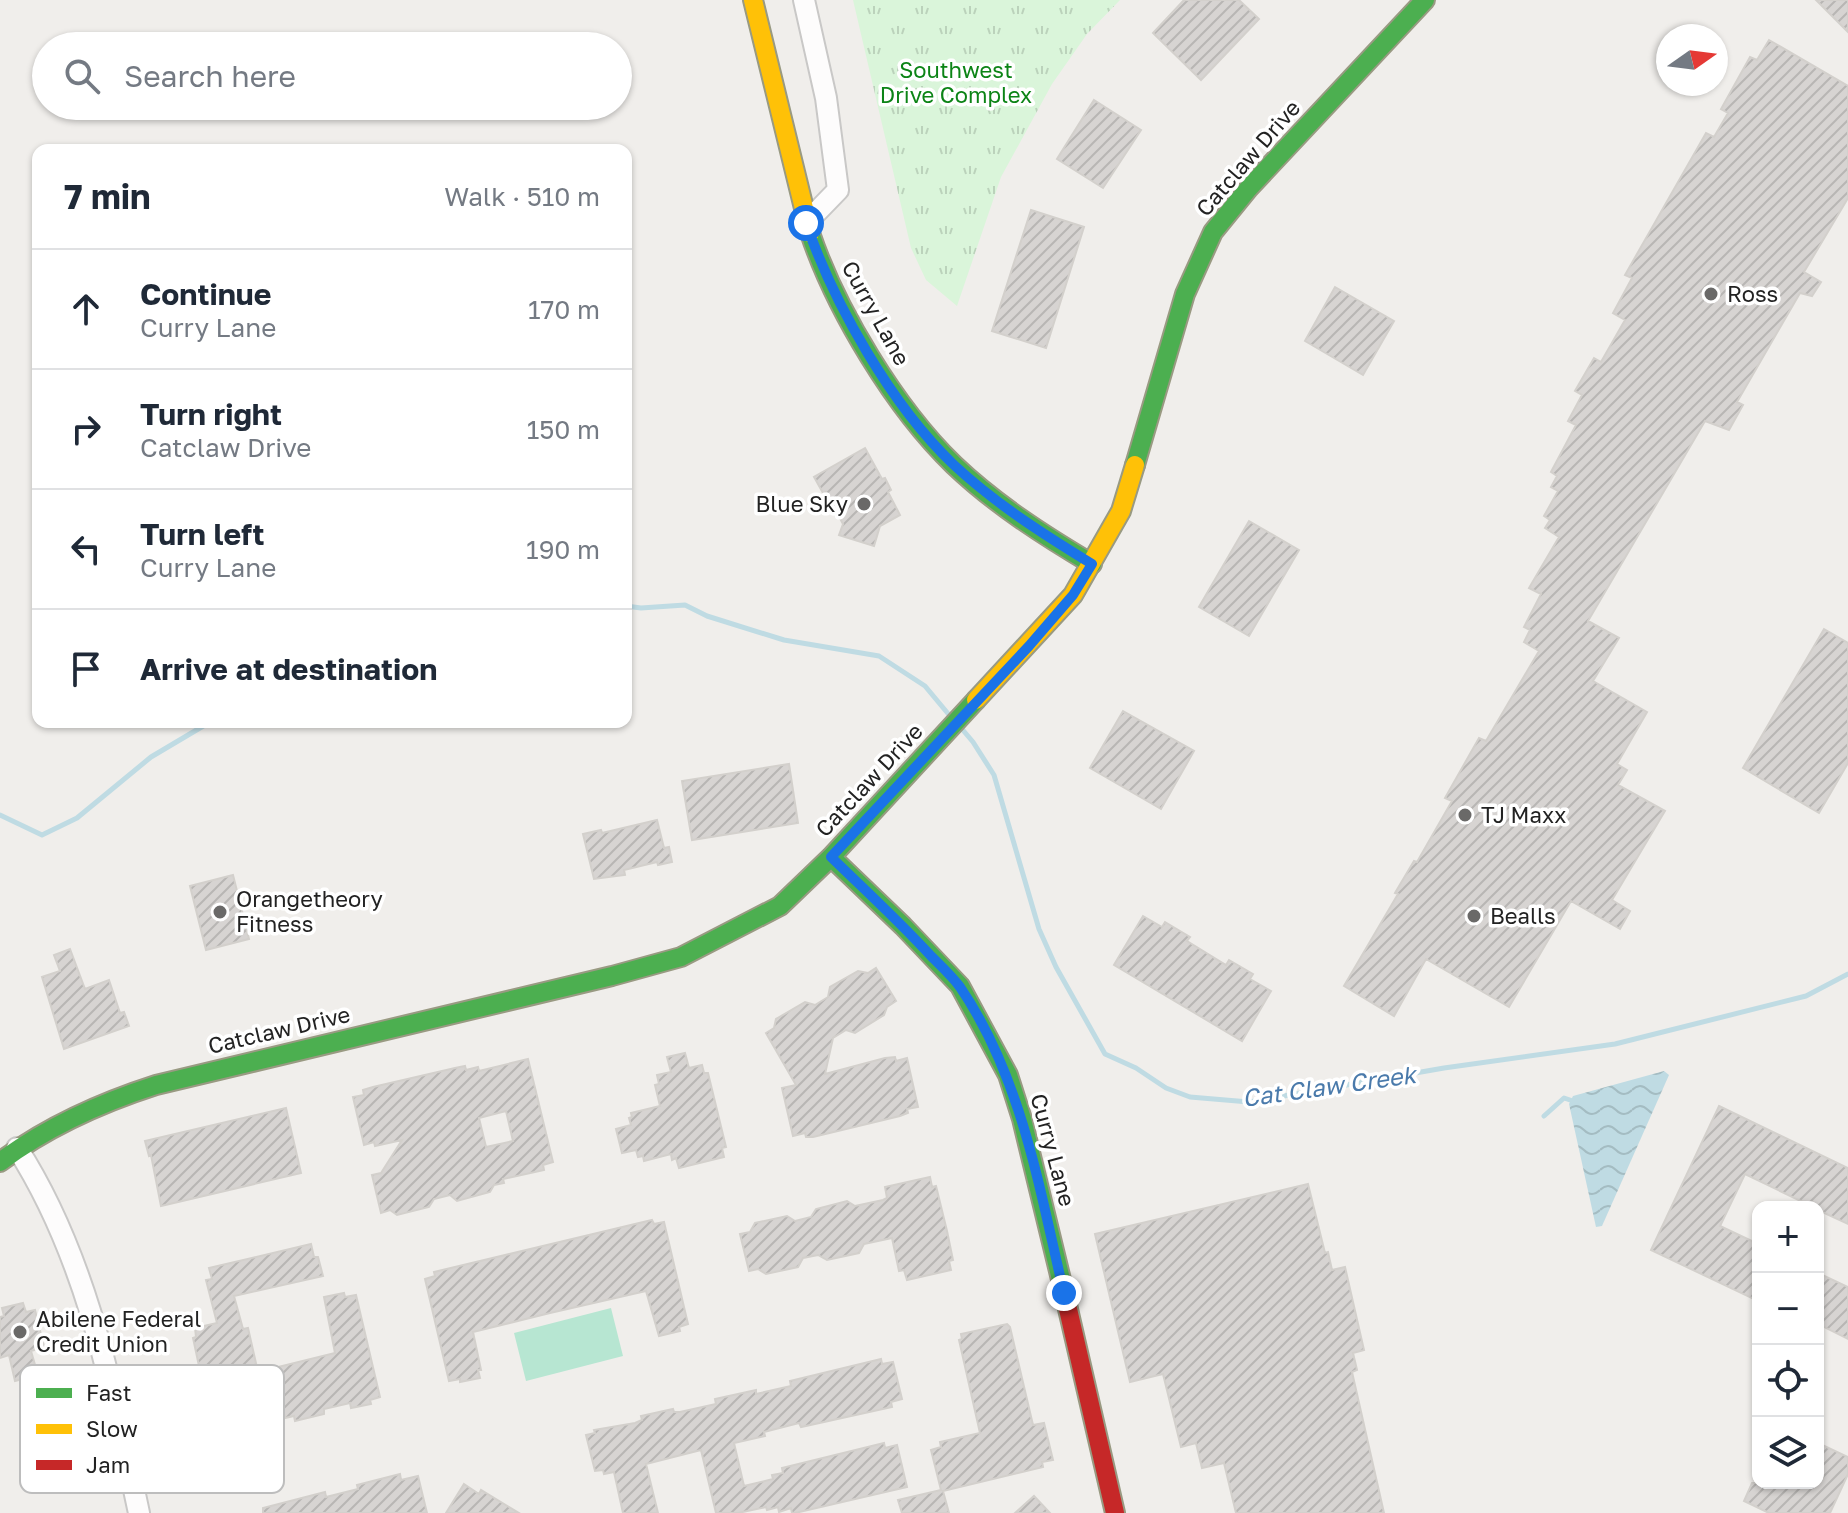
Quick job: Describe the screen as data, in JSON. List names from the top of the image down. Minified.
{"streets":{"street":["Catclaw Drive","Curry Lane"]},"crossings":[["Catclaw Drive","Curry Lane"]],"water":["Cat Claw Creek"],"parks":["Southwest Drive Complex"],"places":["Ross","Blue Sky","TJ Maxx","Orangetheory Fitness","Bealls","Abilene Federal Credit Union"],"legend":["Fast","Slow","Jam"],"north":"right","page":{"search":"Search here","heading":["7 min","Walk · 510 m"],"list":[["Continue","Curry Lane","170 m"],["Turn right","Catclaw Drive","150 m"],["Turn left","Curry Lane","190 m"],"Arrive at destination"],"map_buttons":["+","−"]}}
